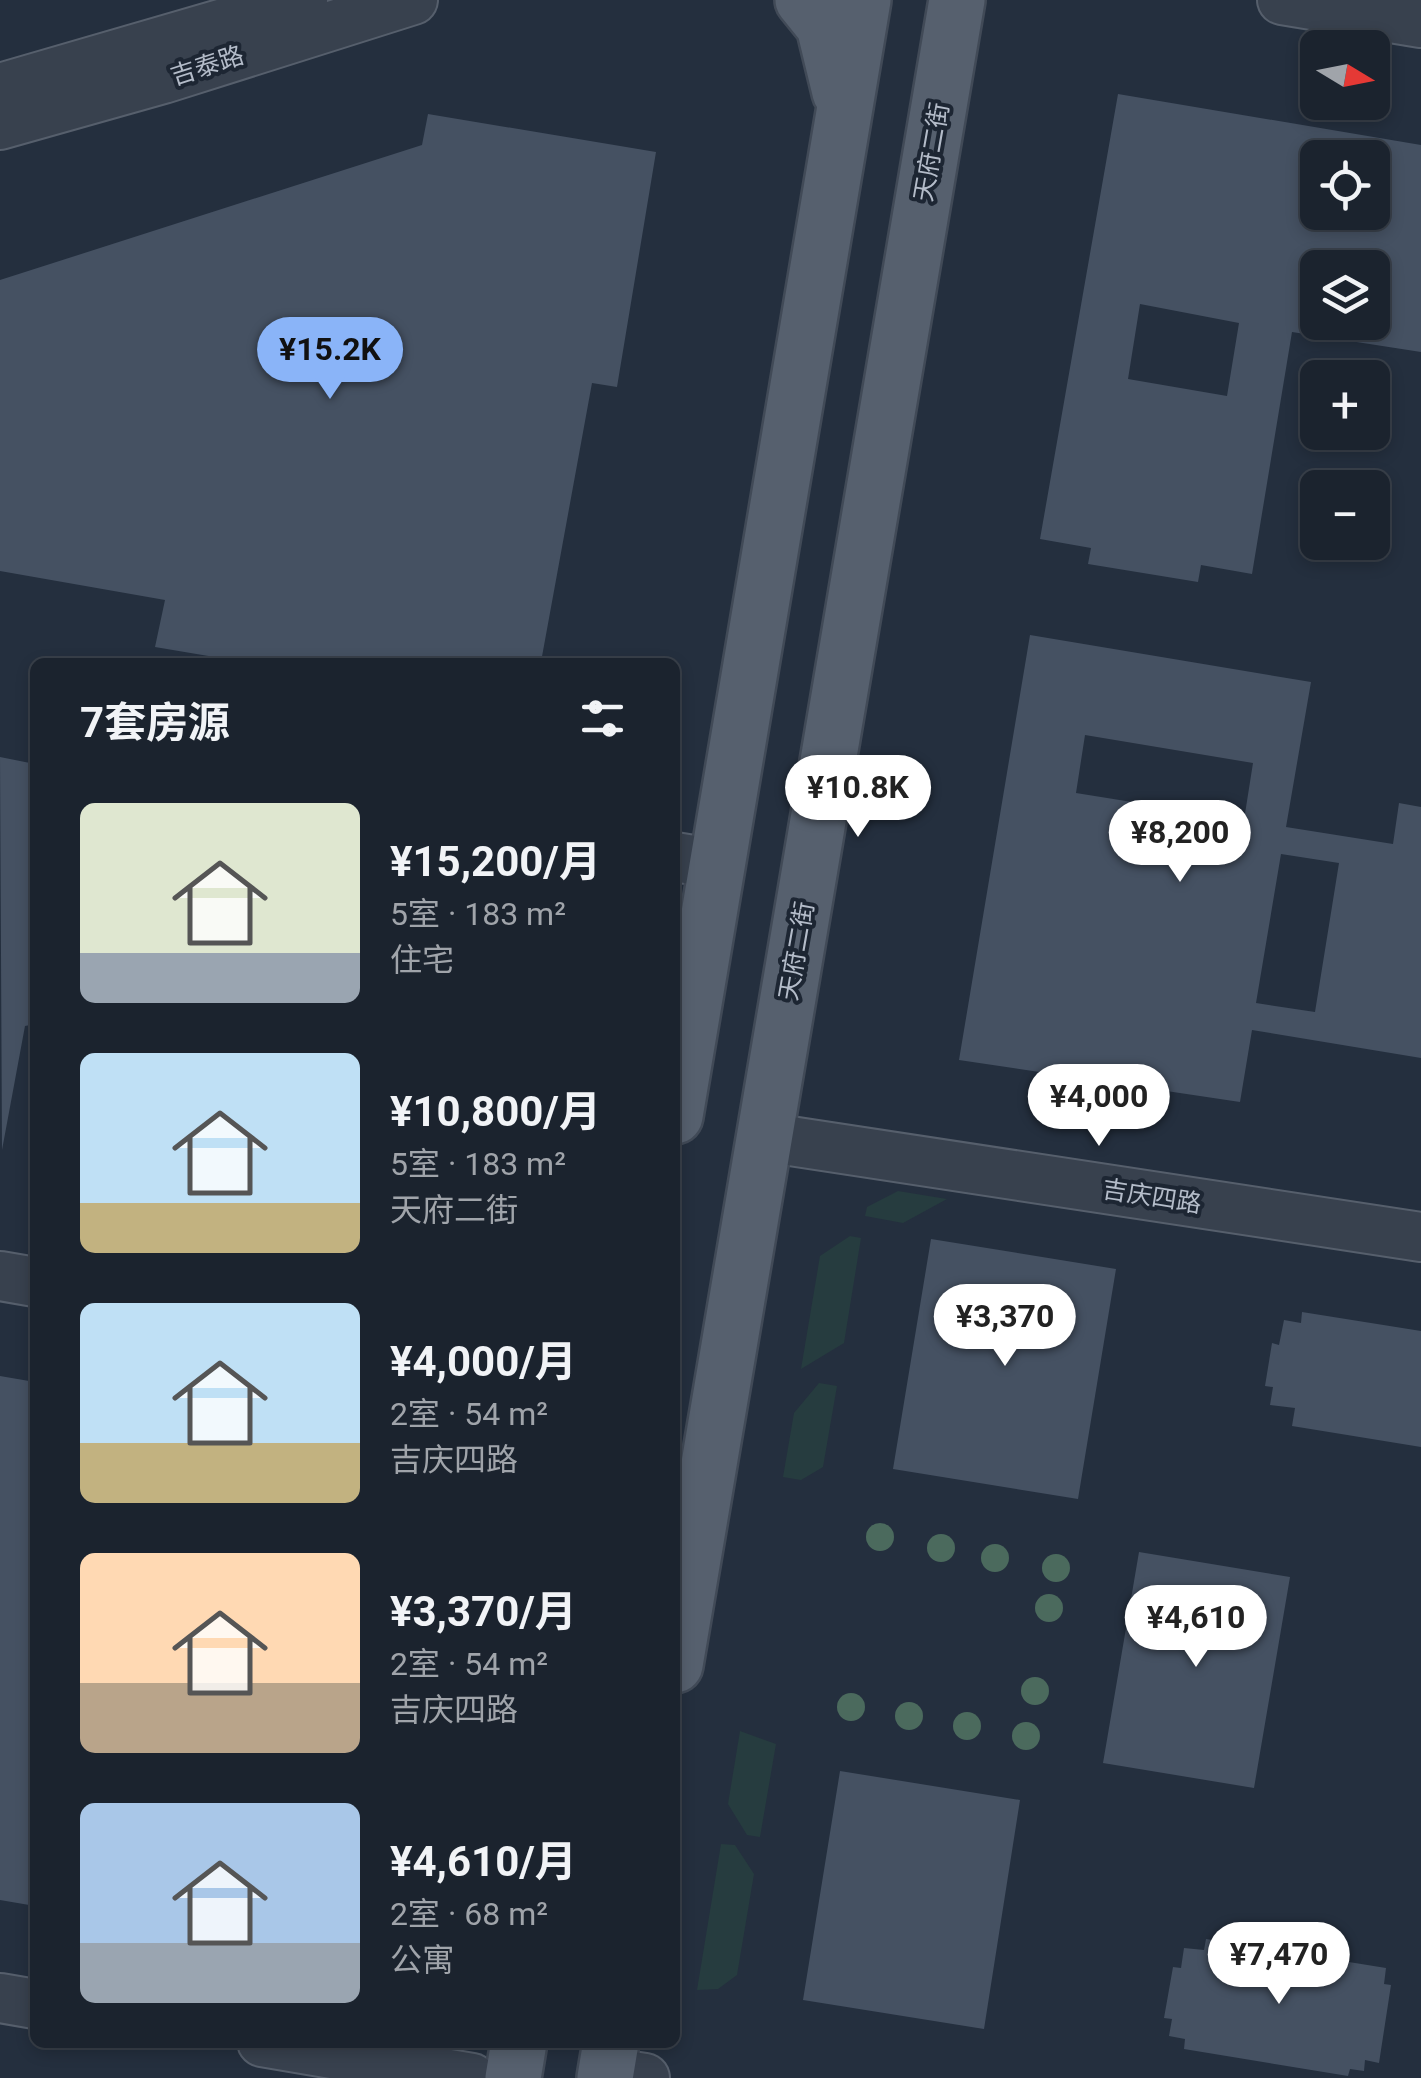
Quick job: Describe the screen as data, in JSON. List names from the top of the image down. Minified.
{"streets":{"main road":["天府二街"],"street":["吉泰路","吉庆四路"]},"crossings":[["天府二街","吉庆四路"]],"north":"right","page":{"map_buttons":["+","−"],"price":["¥15.2K","¥10.8K","¥8,200","¥4,000","¥3,370","¥4,610","¥7,470"],"heading":"7套房源","list":[{"name":"¥15,200/月","note":"5室 · 183 m² · 住宅"},{"name":"¥10,800/月","note":"5室 · 183 m² · 天府二街"},{"name":"¥4,000/月","note":"2室 · 54 m² · 吉庆四路"},{"name":"¥3,370/月","note":"2室 · 54 m² · 吉庆四路"},{"name":"¥4,610/月","note":"2室 · 68 m² · 公寓"}]}}
